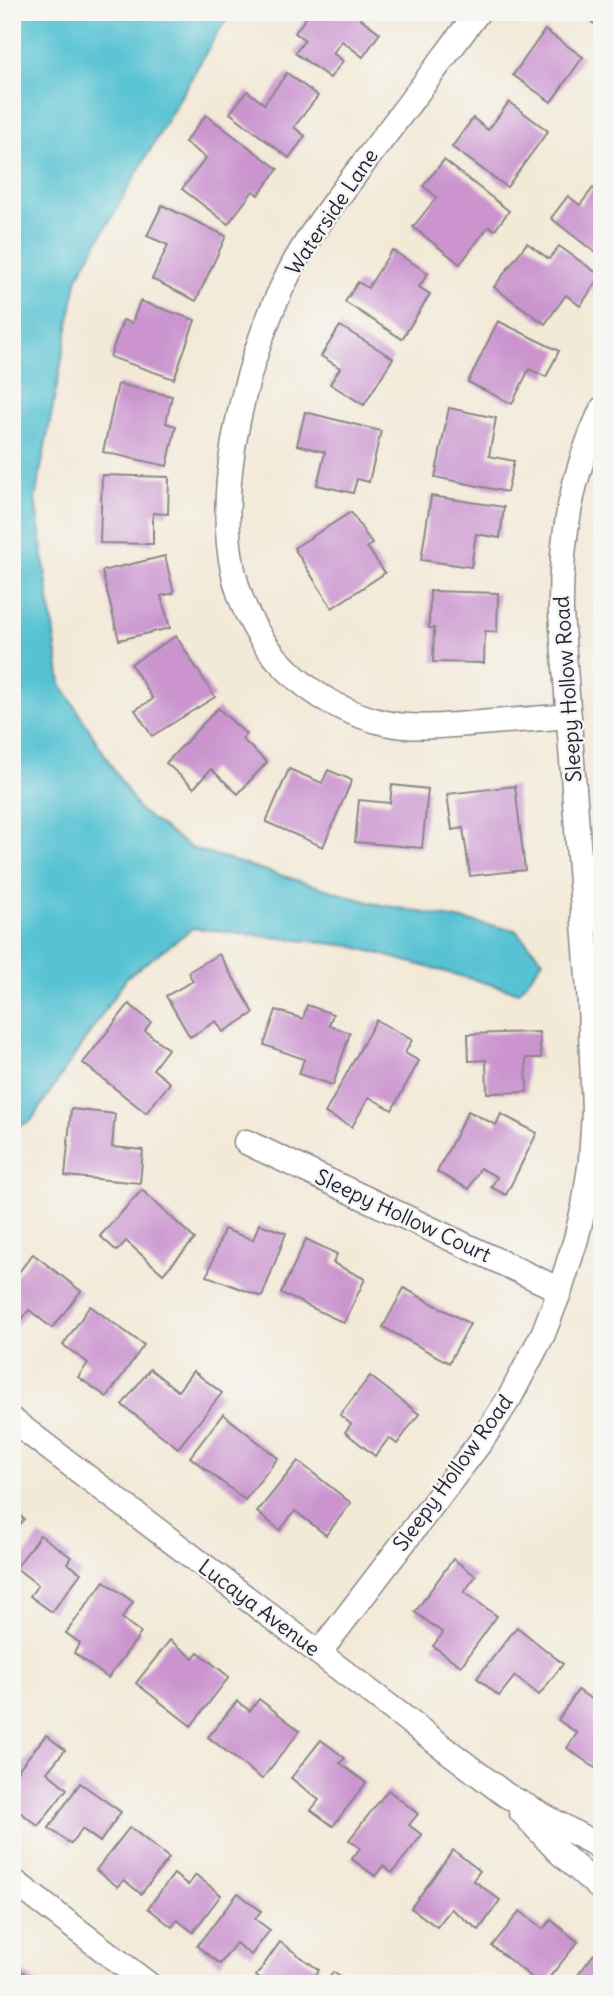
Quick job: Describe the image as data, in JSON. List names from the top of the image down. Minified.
{"streets":{"street":["Waterside Lane","Sleepy Hollow Road","Sleepy Hollow Court","Lucaya Avenue"]},"crossings":[["Waterside Lane","Sleepy Hollow Road"],["Sleepy Hollow Road","Sleepy Hollow Court"],["Sleepy Hollow Road","Lucaya Avenue"]]}
